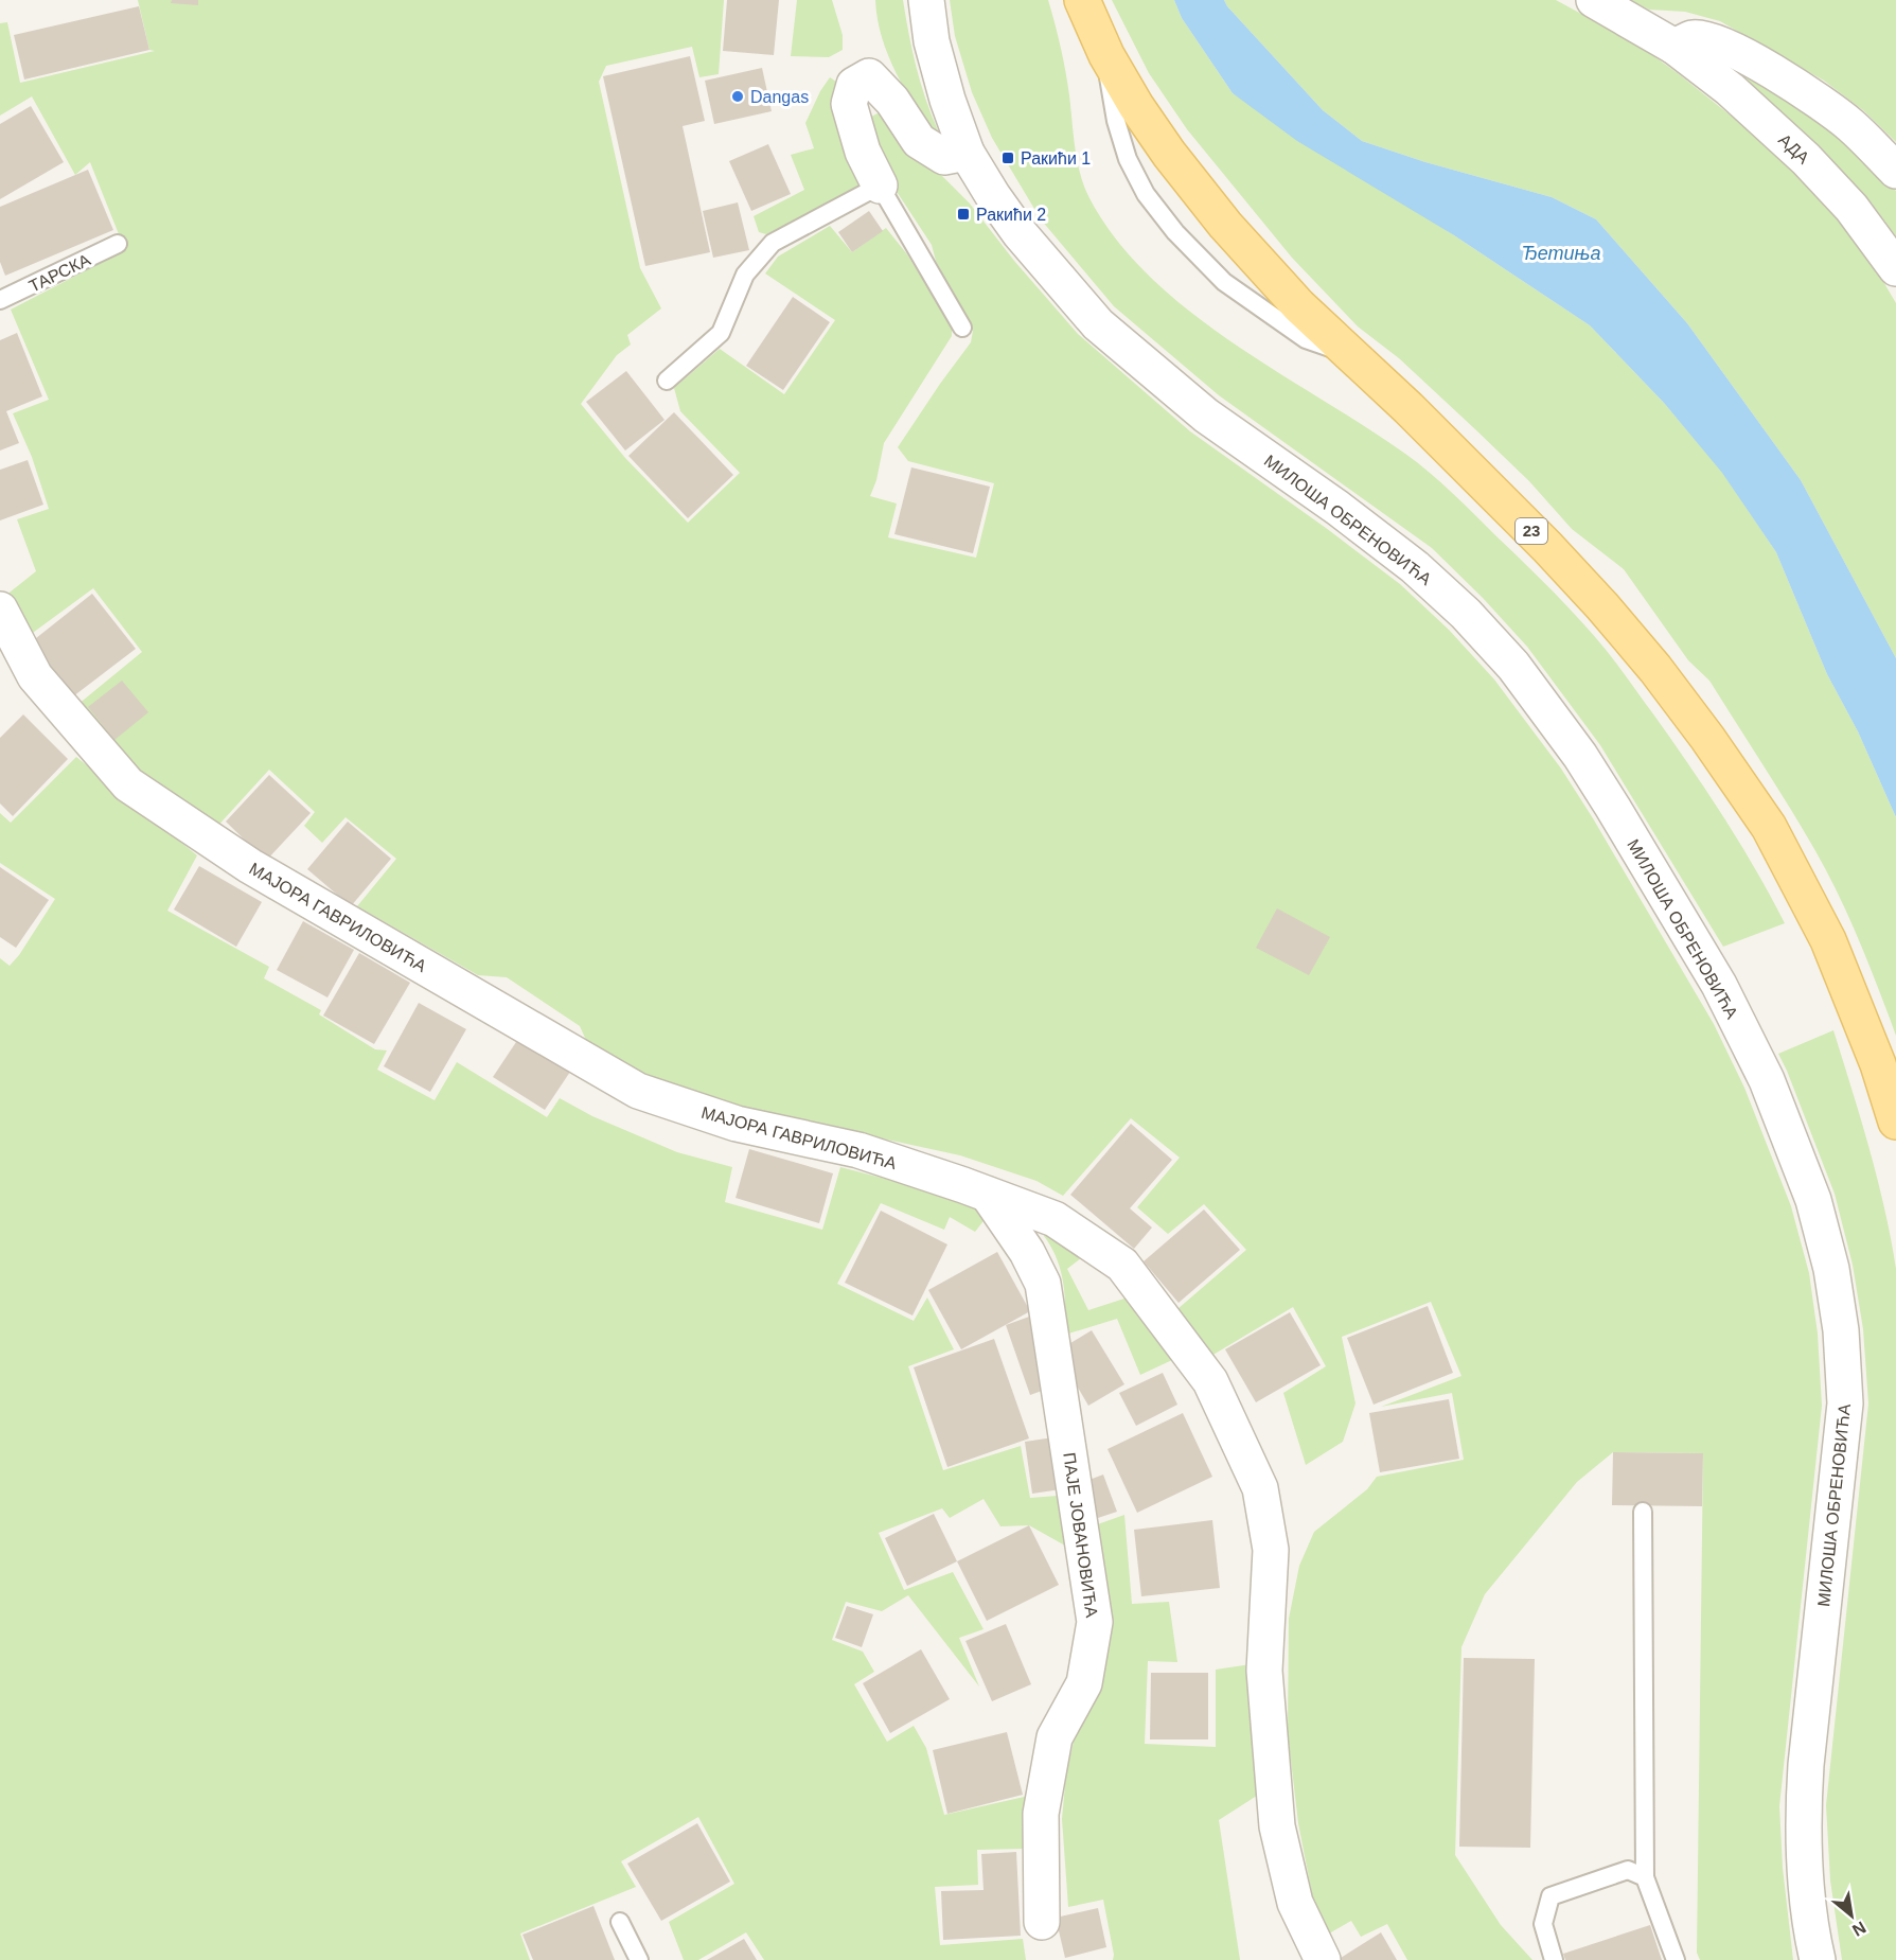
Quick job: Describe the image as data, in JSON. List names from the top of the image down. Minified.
{"streets":{"main road":["23"],"street":["АДА","МИЛОША ОБРЕНОВИЋА","МАЈОРА ГАВРИЛОВИЋА","ПАЈЕ ЈОВАНОВИЋА"],"lane":["ТАРСКА"]},"crossings":[["МАЈОРА ГАВРИЛОВИЋА","ПАЈЕ ЈОВАНОВИЋА"]],"water":["Ђетиња"],"places":{"other":["Dangas"],"transit":["Ракићи 1","Ракићи 2"]},"north":"bottom right"}
